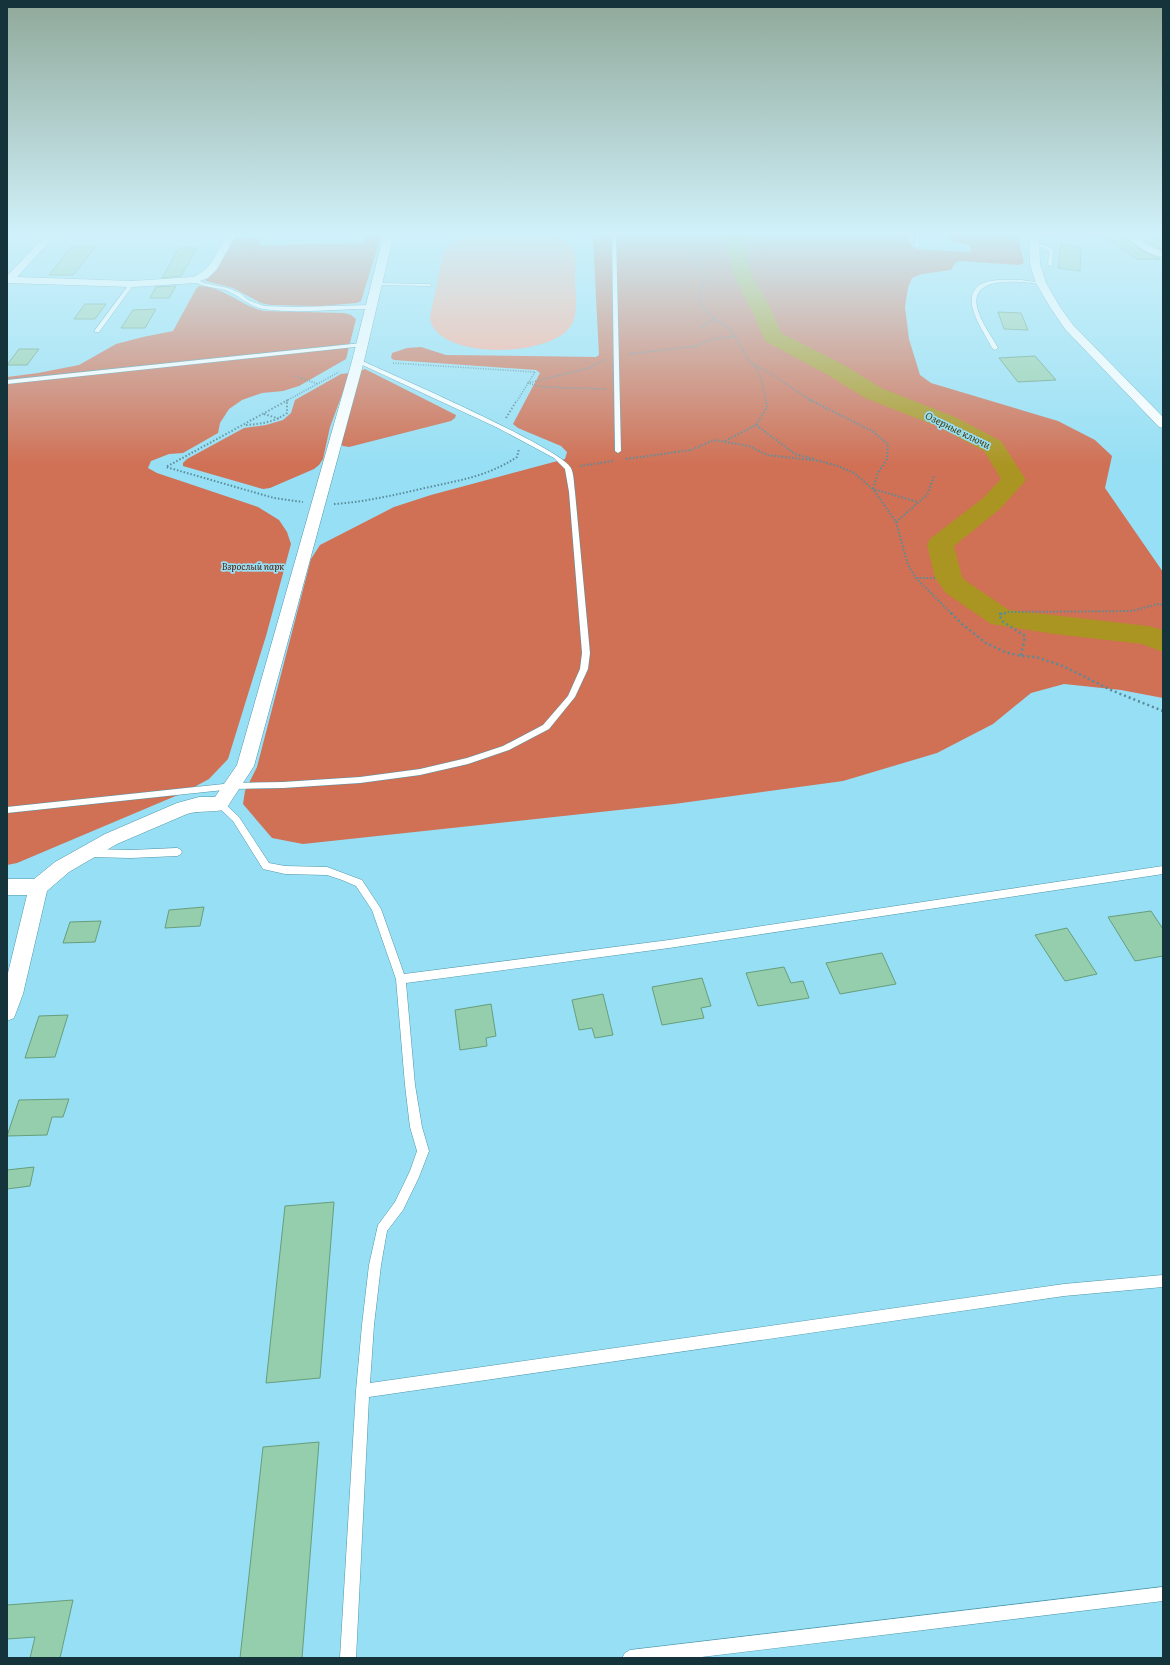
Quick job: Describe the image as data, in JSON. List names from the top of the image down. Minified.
{"water":["Озерные ключи"],"parks":["Взрослый парк"]}
